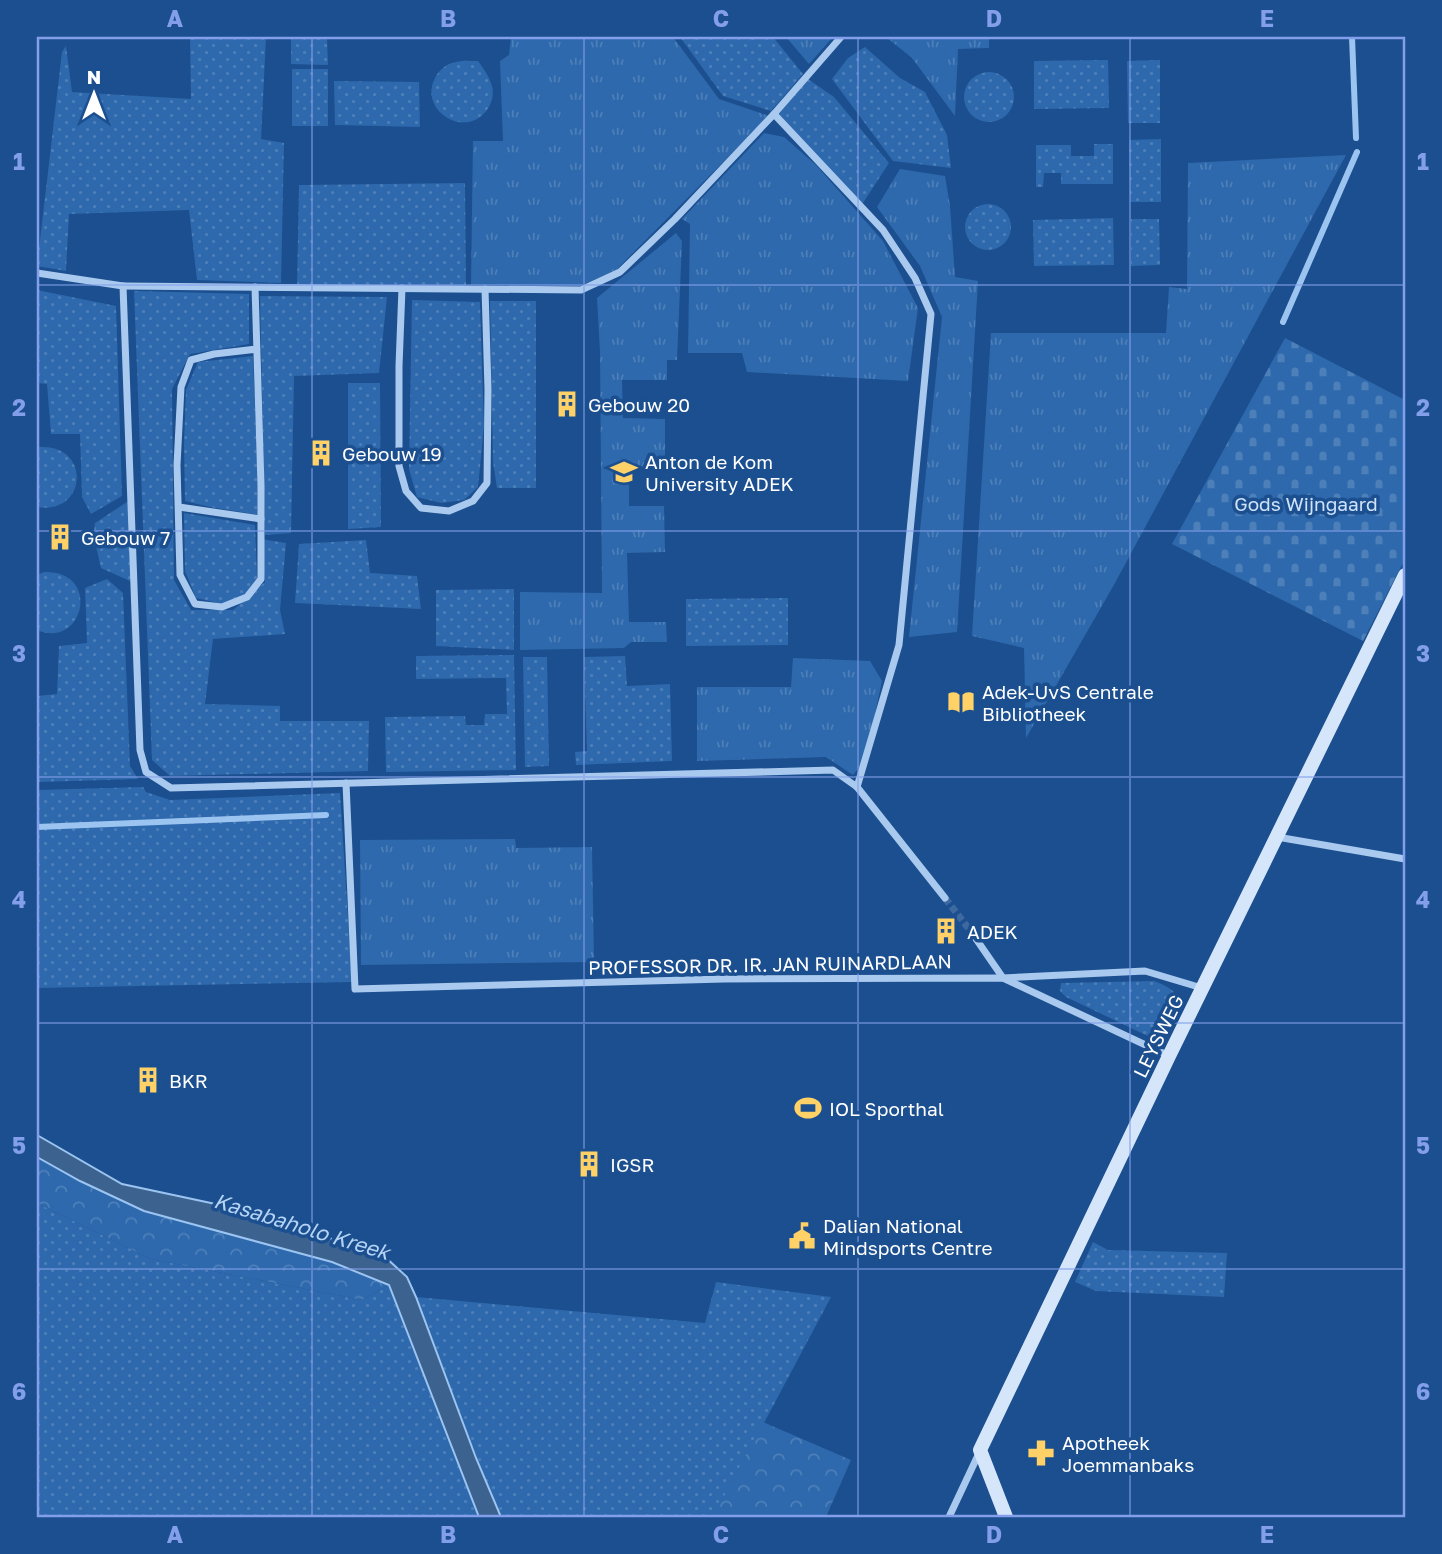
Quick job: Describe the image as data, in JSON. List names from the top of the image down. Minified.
{"streets":{"street":["PROFESSOR DR. IR. JAN RUINARDLAAN","LEYSWEG"]},"crossings":[["PROFESSOR DR. IR. JAN RUINARDLAAN","LEYSWEG"]],"water":["Kasabaholo Kreek"],"parks":["Gods Wijngaard"],"places":{"building":["Gebouw 20","Gebouw 19","Gebouw 7","ADEK","BKR","IGSR"],"school or university":["Anton de Kom University ADEK"],"library":["Adek-UvS Centrale Bibliotheek"],"sports":["IOL Sporthal"],"public building":["Dalian National Mindsports Centre"],"pharmacy":["Apotheek Joemmanbaks"]},"north":"top","grid":{"columns":["A","B","C","D","E"],"rows":["1","2","3","4","5","6"]}}
